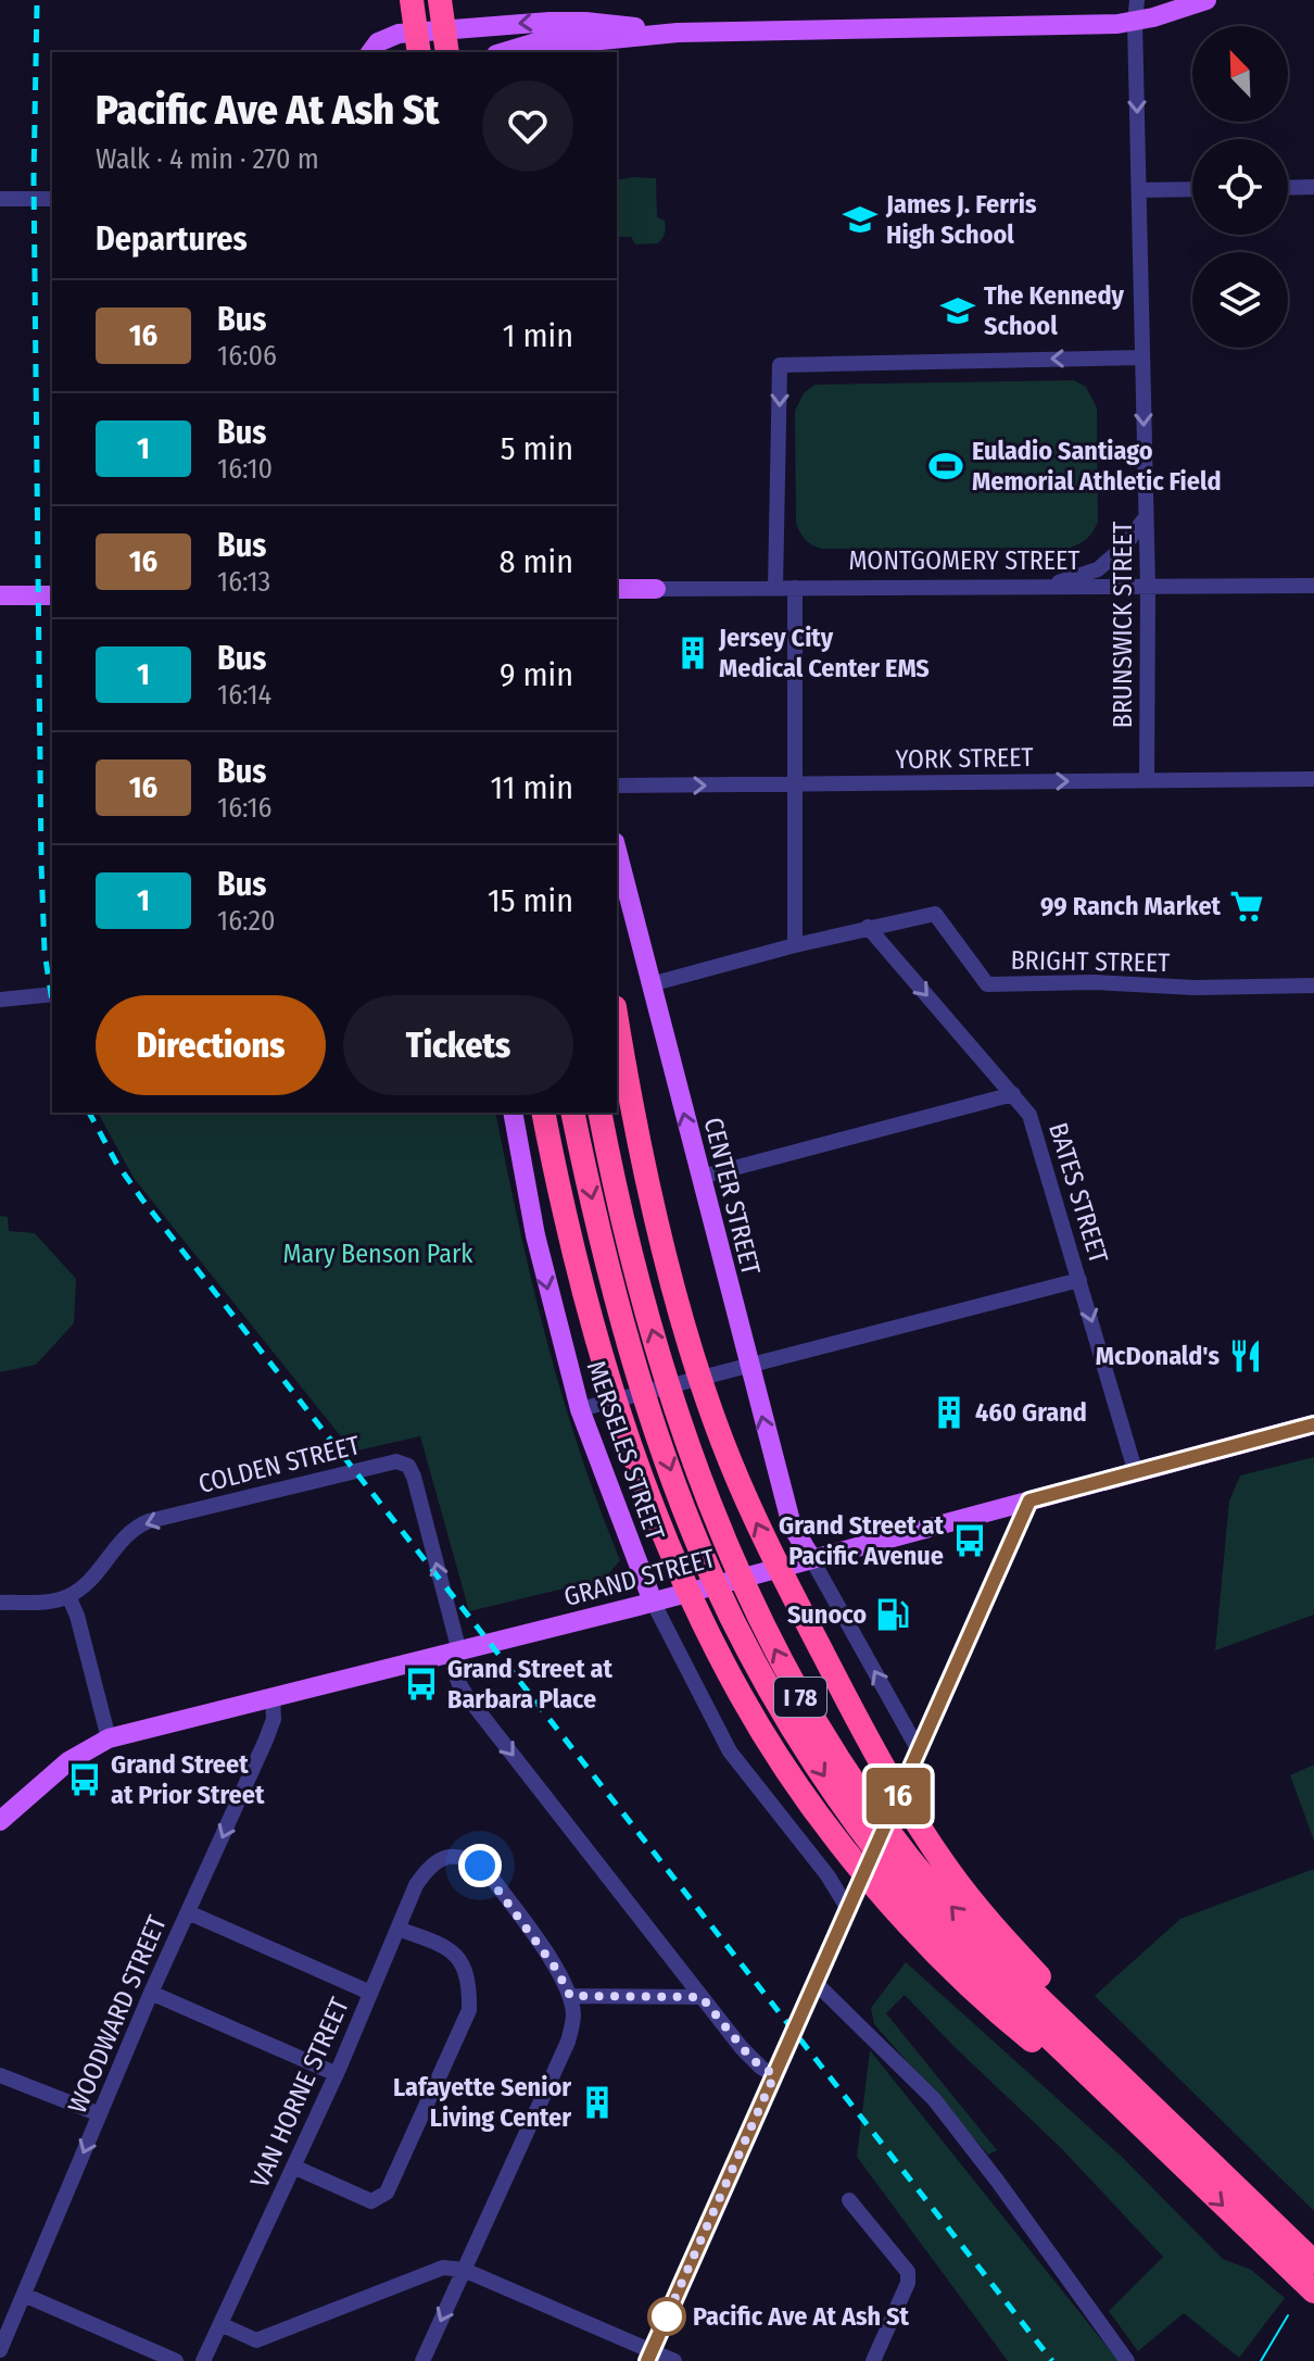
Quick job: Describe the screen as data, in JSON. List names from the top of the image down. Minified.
{"streets":{"highway":["I 78"],"main road":["MONTGOMERY STREET","CENTER STREET","MERSELES STREET","GRAND STREET"],"street":["BRUNSWICK STREET","YORK STREET","BRIGHT STREET","BATES STREET","COLDEN STREET","WOODWARD STREET","VAN HORNE STREET"]},"crossings":[["MONTGOMERY STREET","BRUNSWICK STREET"],["BRUNSWICK STREET","YORK STREET"],["BRIGHT STREET","BATES STREET"],["BRIGHT STREET","CENTER STREET"],["BATES STREET","GRAND STREET"],["CENTER STREET","GRAND STREET"],["MERSELES STREET","GRAND STREET"],["COLDEN STREET","GRAND STREET"],["GRAND STREET","WOODWARD STREET"]],"one_way":["BRUNSWICK STREET","YORK STREET","BATES STREET","CENTER STREET","WOODWARD STREET"],"parks":["Mary Benson Park"],"places":{"school or university":["James J. Ferris High School","The Kennedy School"],"sports":["Euladio Santiago Memorial Athletic Field"],"building":["Jersey City Medical Center EMS","460 Grand","Lafayette Senior Living Center"],"supermarket":["99 Ranch Market"],"restaurant":["McDonald's"],"bus stop":["Grand Street at Pacific Avenue","Grand Street at Barbara Place","Grand Street at Prior Street"],"fuel station":["Sunoco"],"other":["Pacific Ave At Ash St"]},"lines":["bus line 16"],"north":"top left","page":{"on_map":"16","heading":[["Pacific Ave At Ash St","Walk · 4 min · 270 m"],"Departures"],"list":[{"mark":"16","name":"Bus","note":"16:06","value":"1 min"},{"mark":"1","name":"Bus","note":"16:10","value":"5 min"},{"mark":"16","name":"Bus","note":"16:13","value":"8 min"},{"mark":"1","name":"Bus","note":"16:14","value":"9 min"},{"mark":"16","name":"Bus","note":"16:16","value":"11 min"},{"mark":"1","name":"Bus","note":"16:20","value":"15 min"}],"buttons":["Directions","Tickets"]}}
